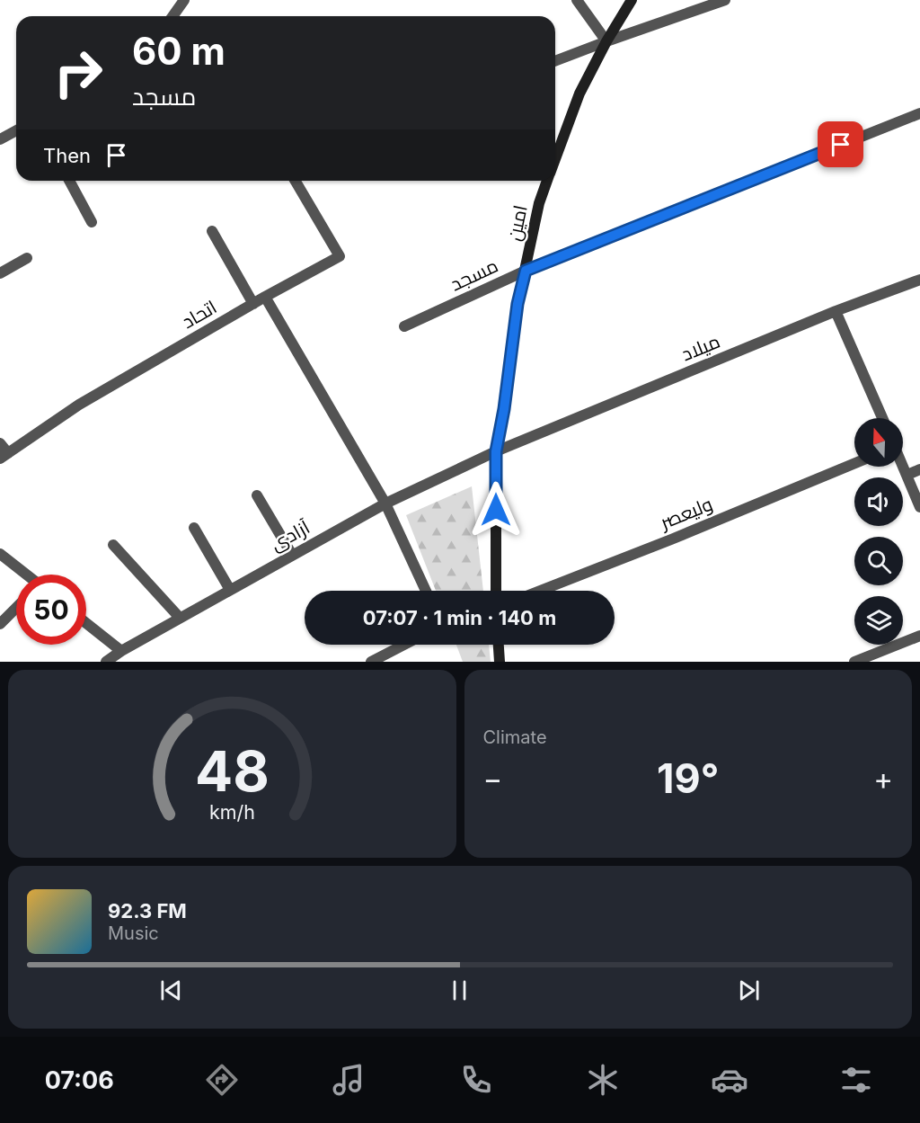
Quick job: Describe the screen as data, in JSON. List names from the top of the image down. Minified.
{"streets":{"main road":["امین"],"street":["مسجد","اتحاد","میلاد","ولیعصر","آزادی"]},"crossings":[["امین","مسجد"],["امین","میلاد"],["امین","آزادی"],["میلاد","آزادی"]],"north":"top","page":{"turn":["60 m","مسجد"],"then":"Then","limit":"50","trip":"07:07 · 1 min · 140 m","tile":"Climate","heat":["−","19°","+"],"song":["92.3 FM","Music"],"tabs":"07:06","gauge":["48","km/h"]}}
